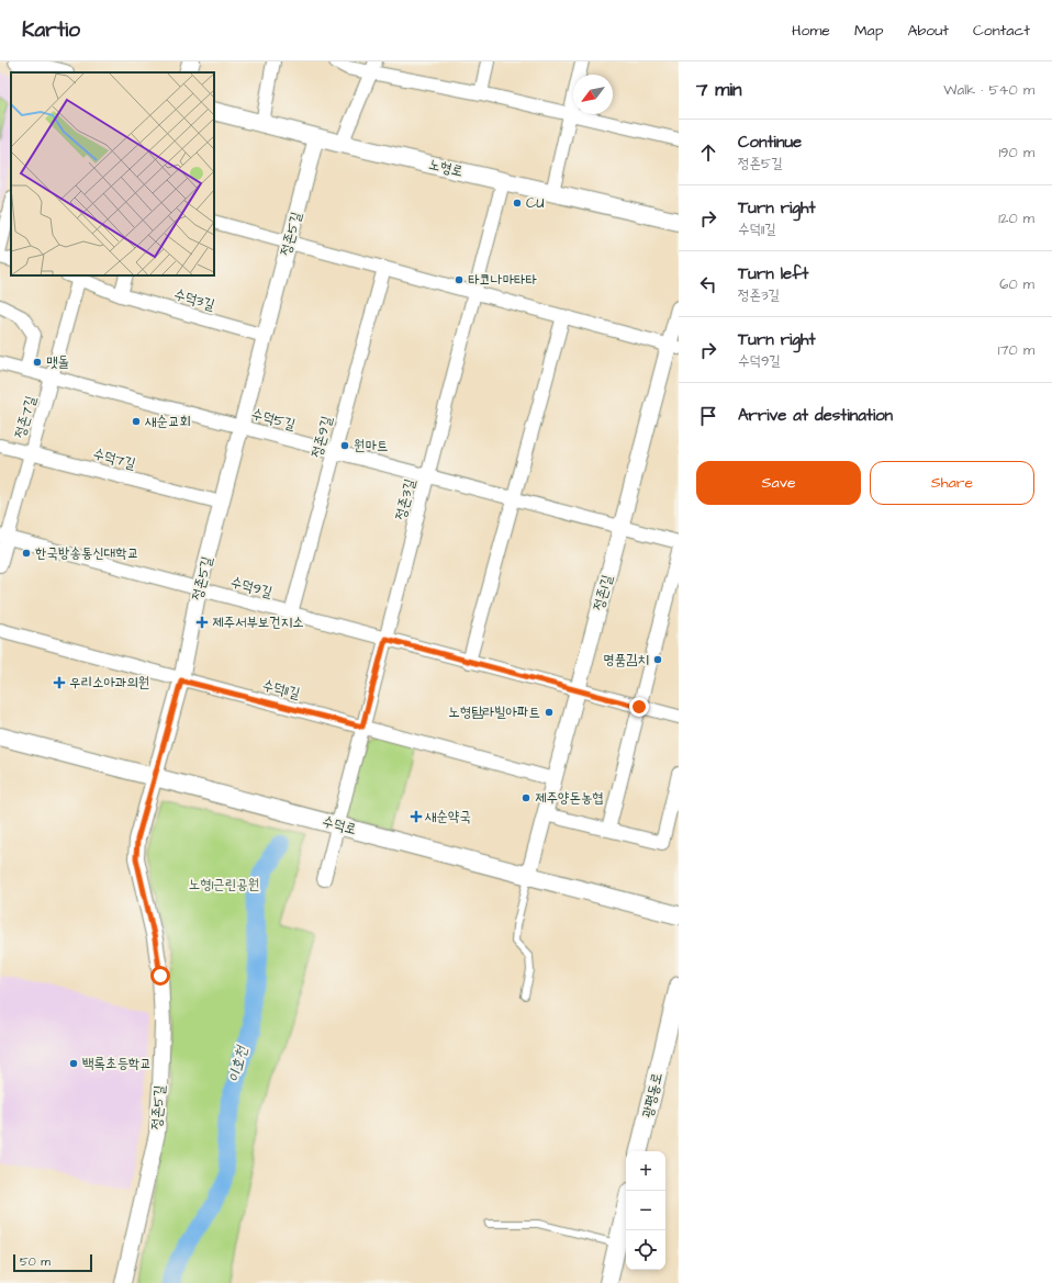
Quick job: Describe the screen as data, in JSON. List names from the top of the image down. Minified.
{"streets":{"main road":["노형로","수덕로","광평동로"],"street":["정존5길","수덕3길","정존7길","수덕5길","정존9길","수덕7길","정존3길","수덕9길","정존1길","수덕11길"]},"crossings":[["노형로","정존5길"],["노형로","정존3길"],["정존5길","수덕3길"],["정존5길","수덕5길"],["정존5길","수덕7길"],["정존5길","수덕9길"],["정존5길","수덕11길"],["정존5길","수덕로"],["수덕3길","정존7길"],["정존7길","수덕5길"],["정존7길","수덕7길"],["정존7길","수덕9길"],["수덕5길","정존9길"],["수덕5길","정존3길"],["수덕5길","정존1길"],["정존9길","수덕9길"],["정존3길","수덕9길"],["정존3길","수덕11길"],["정존3길","수덕로"],["수덕9길","정존1길"],["정존1길","수덕11길"],["정존1길","수덕로"]],"water":["이호천"],"parks":["노형1근린공원"],"places":{"other":["CU","타코나마타타","맷돌","새순교회","원마트","한국방송통신대학교","명품김치","노형탐라빌아파트","제주양돈농협","백록초등학교"],"health":["제주서부보건지소","우리소아과의원","새순약국"]},"scale_bar":"50 m","north":"bottom left","page":{"header":"Kartio","nav":["Home","Map","About","Contact"],"heading":["7 min","Walk · 540 m"],"list":[["Continue","정존5길","190 m"],["Turn right","수덕11길","120 m"],["Turn left","정존3길","60 m"],["Turn right","수덕9길","170 m"],"Arrive at destination"],"buttons":["Save","Share"],"map_buttons":["+","−"],"scale":"50 m"}}
